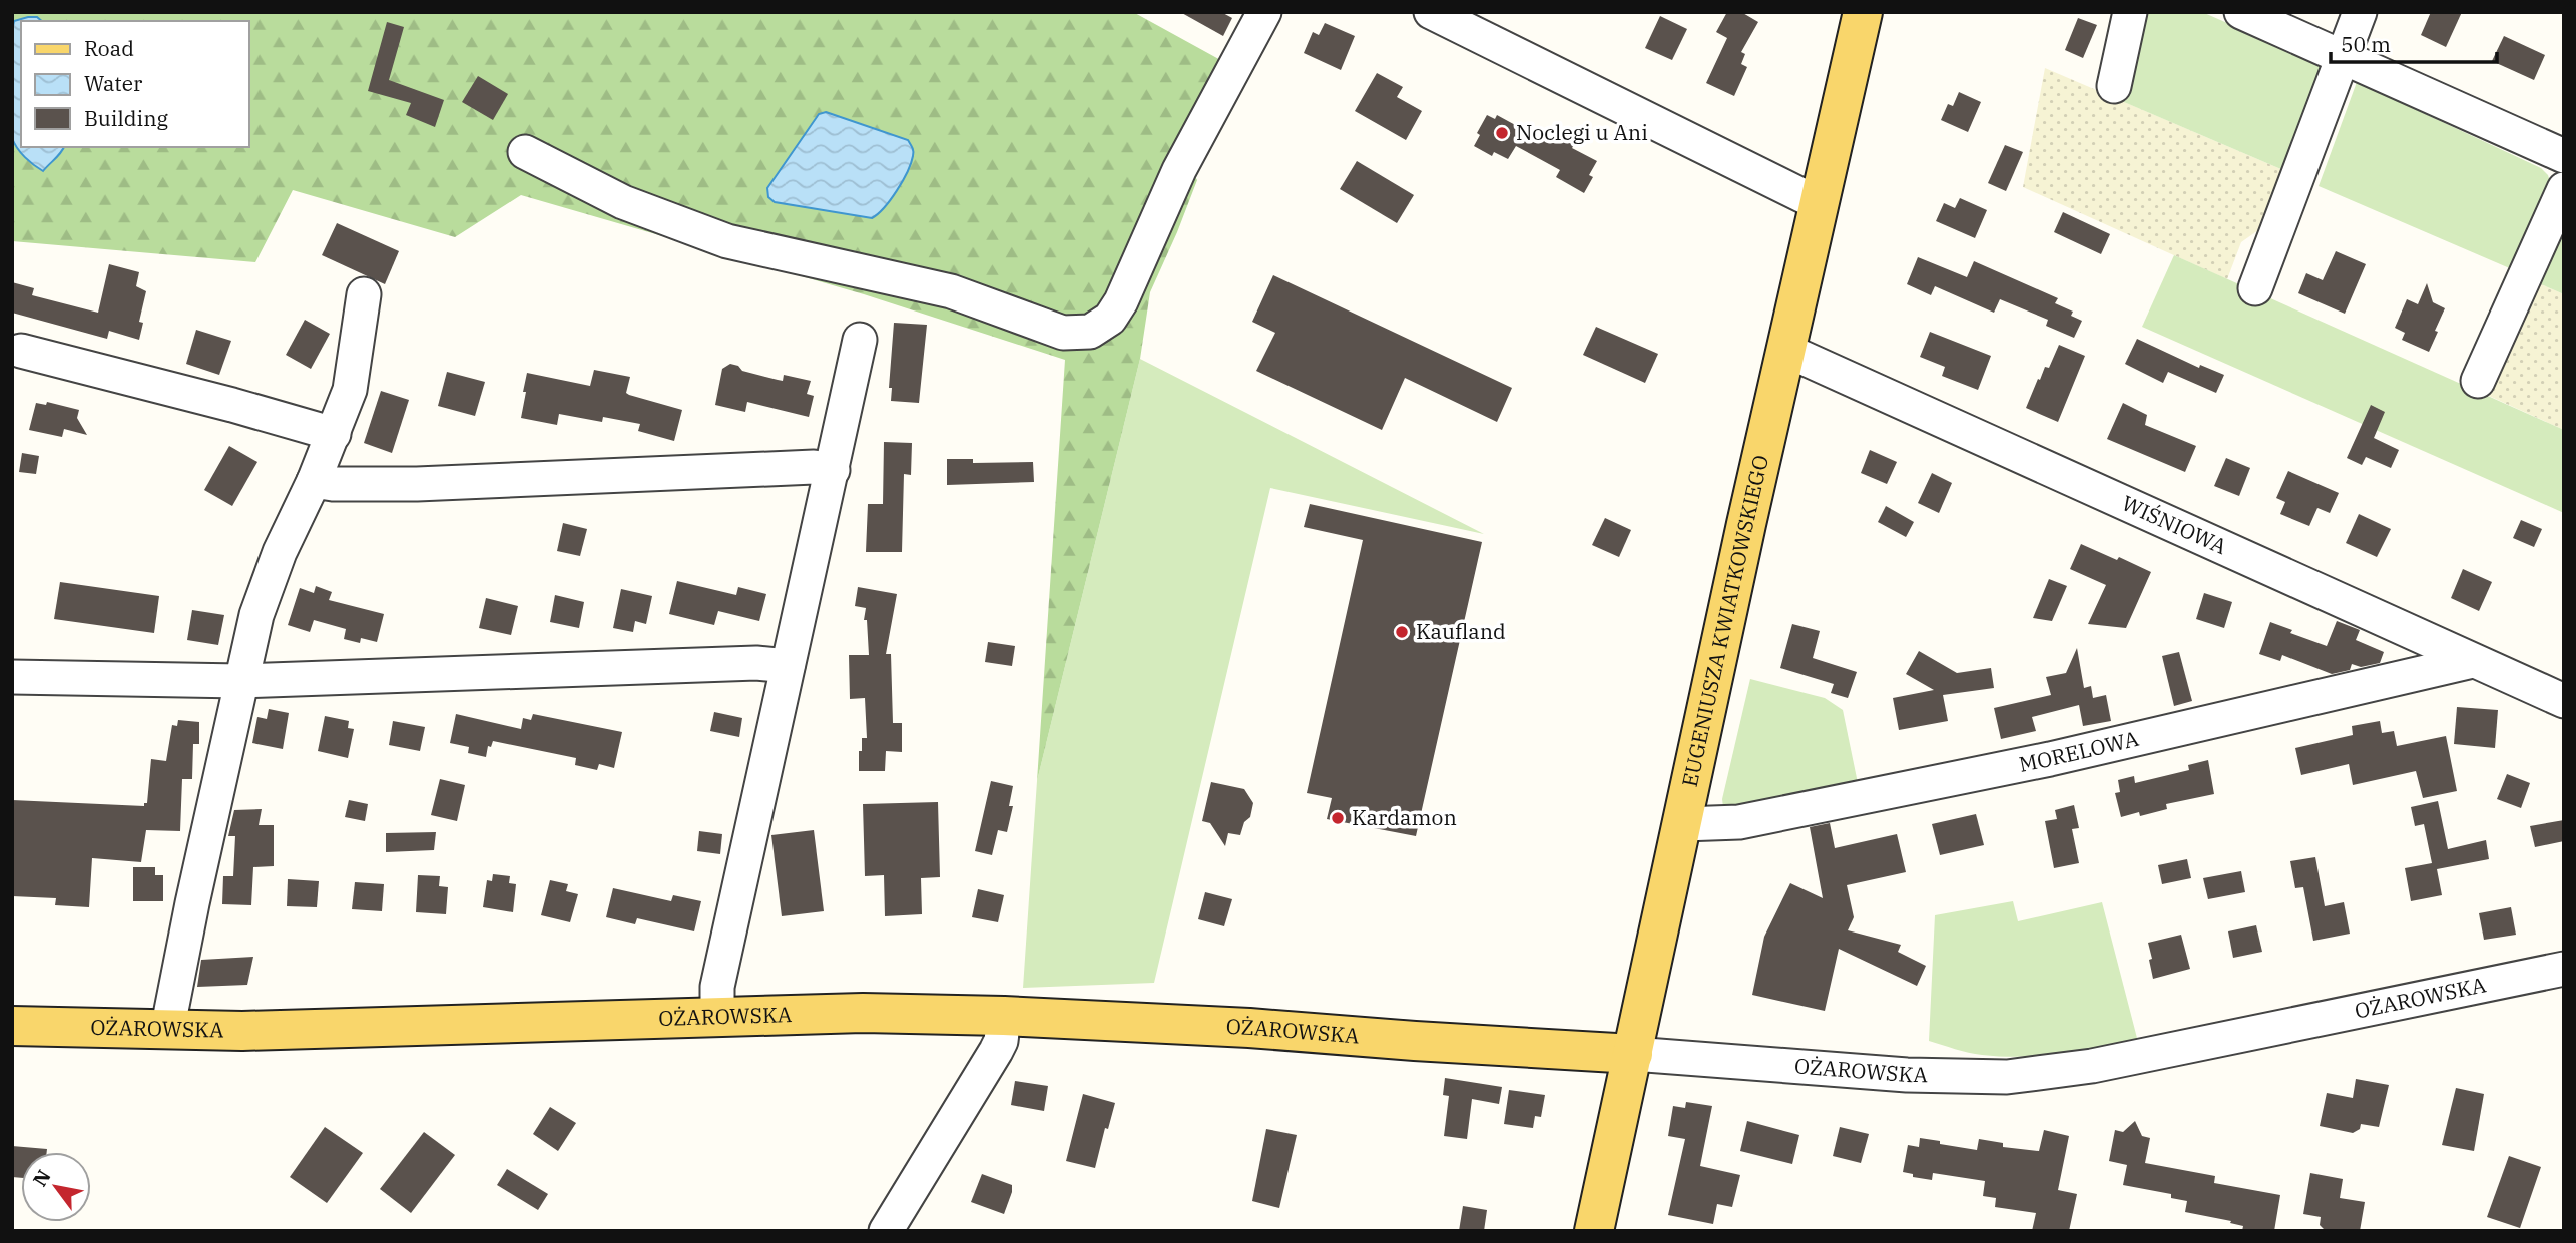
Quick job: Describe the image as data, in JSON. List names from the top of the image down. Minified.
{"streets":{"main road":["EUGENIUSZA KWIATKOWSKIEGO","OŻAROWSKA"],"street":["WIŚNIOWA","MORELOWA"]},"crossings":[["WIŚNIOWA","EUGENIUSZA KWIATKOWSKIEGO"],["WIŚNIOWA","MORELOWA"],["EUGENIUSZA KWIATKOWSKIEGO","MORELOWA"],["EUGENIUSZA KWIATKOWSKIEGO","OŻAROWSKA"]],"places":["Noclegi u Ani","Kaufland","Kardamon"],"legend":["Road","Water","Building"],"scale_bar":"50 m","north":"top left"}
